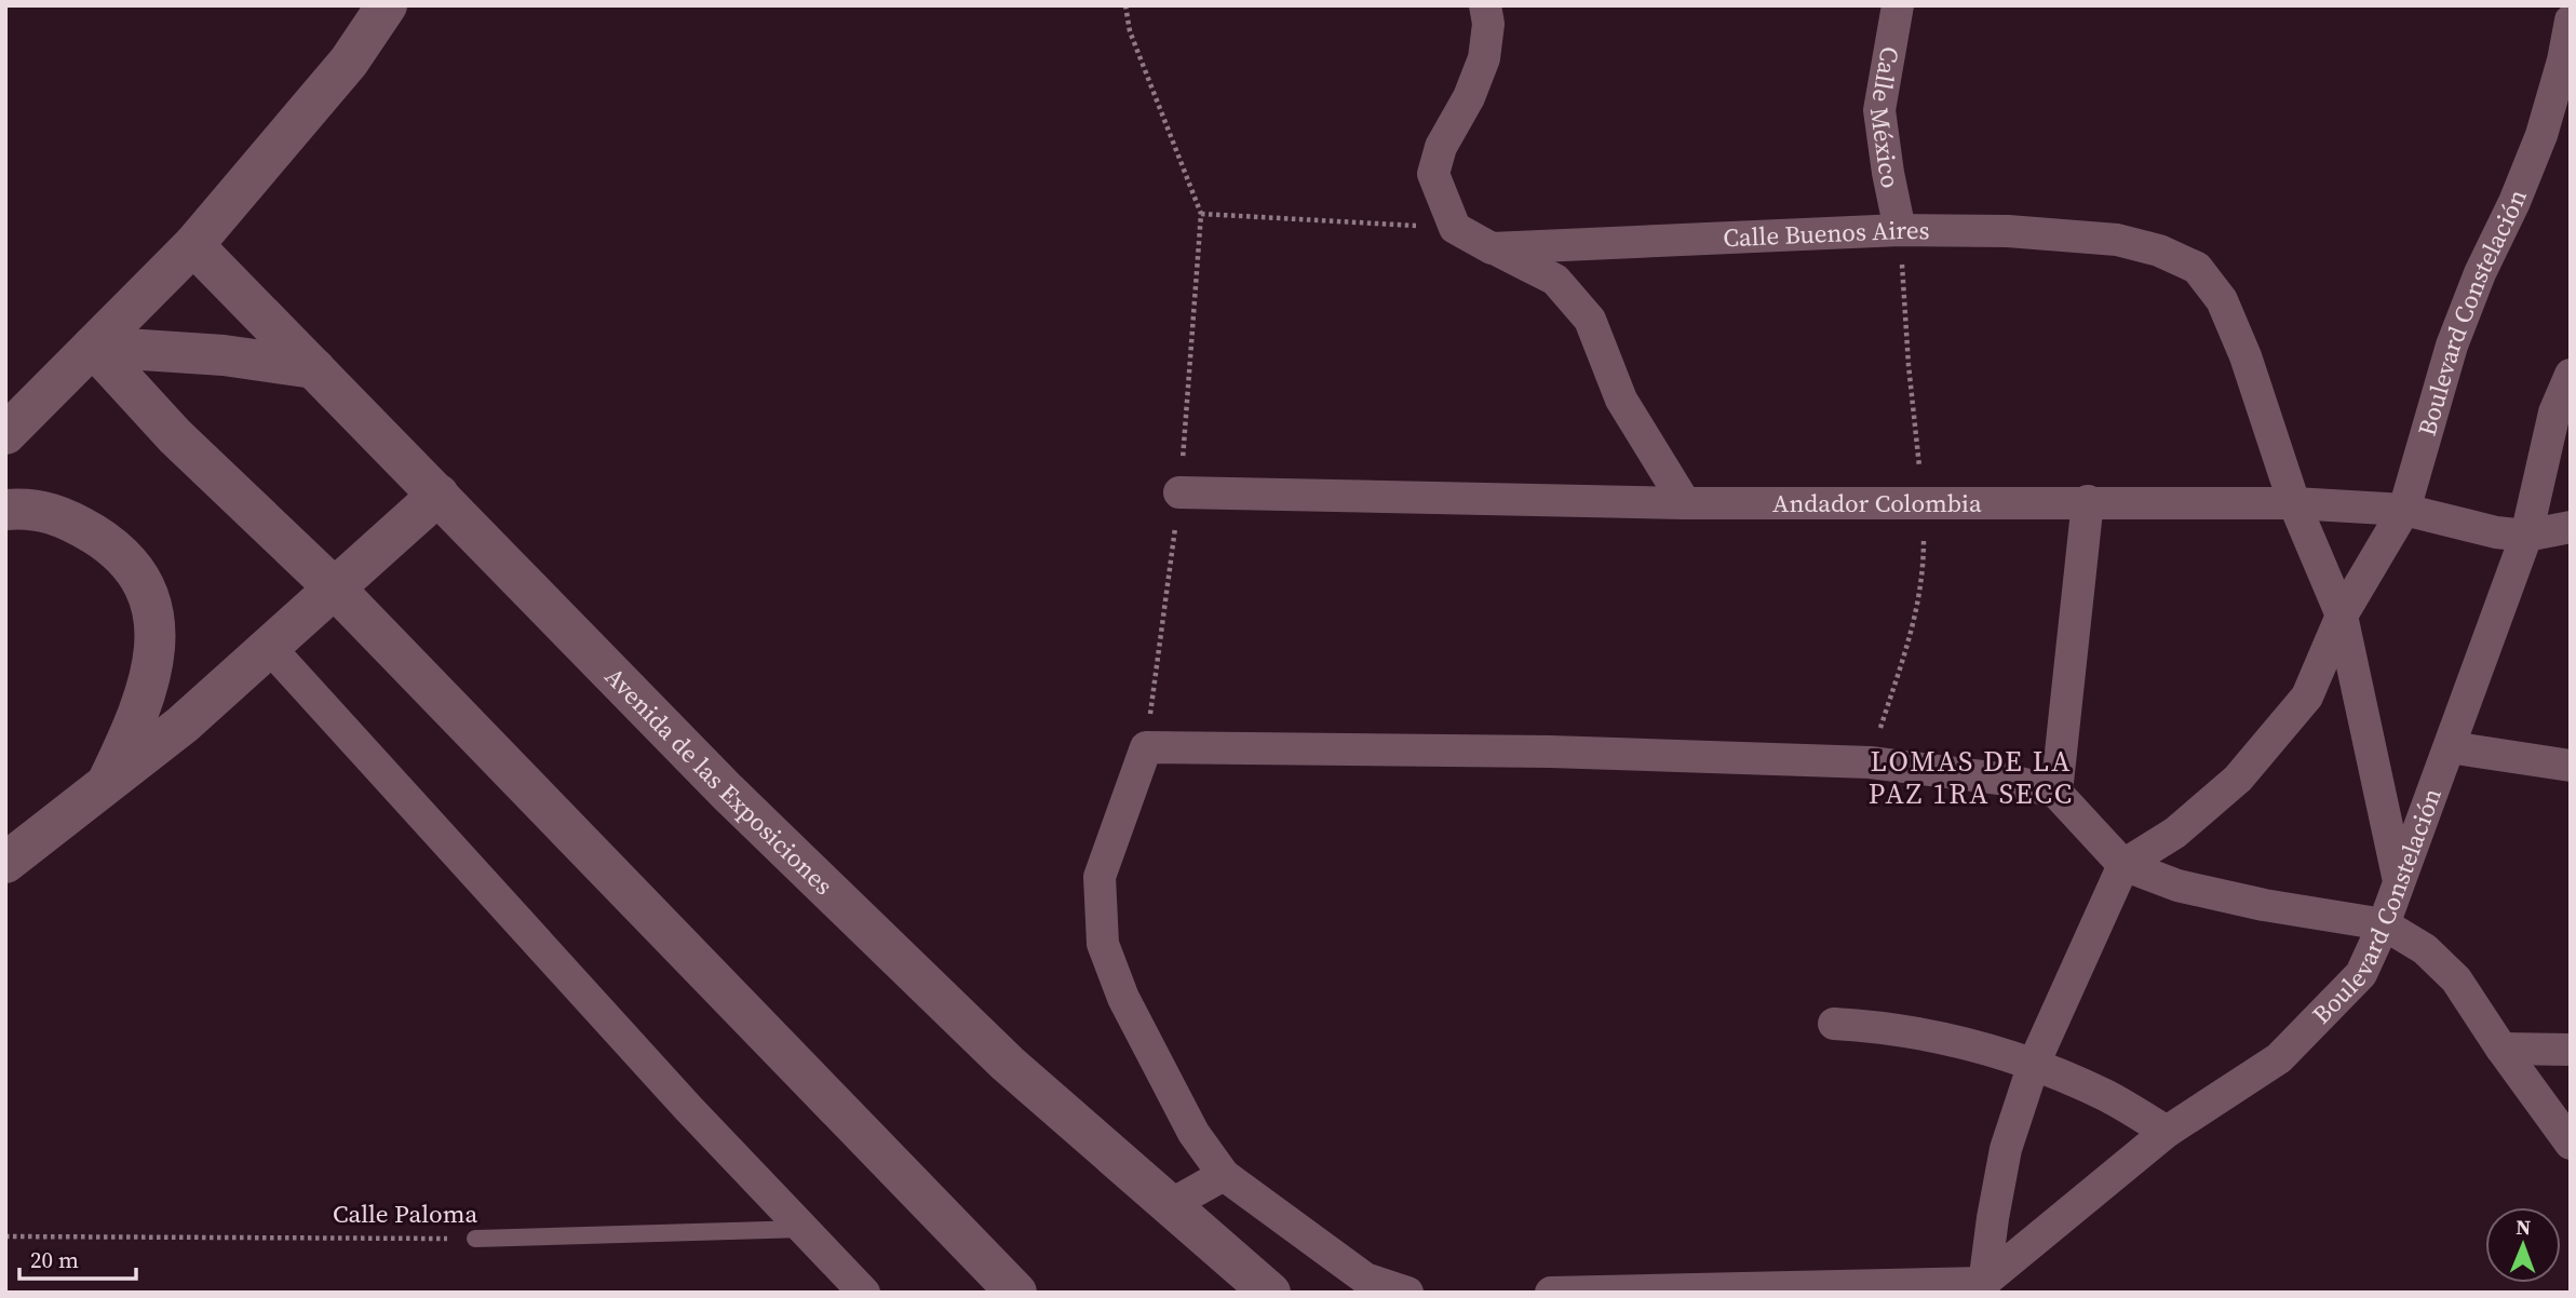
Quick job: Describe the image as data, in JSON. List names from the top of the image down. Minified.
{"streets":{"street":["Calle México","Calle Buenos Aires","Boulevard Constelación","Andador Colombia","Avenida de las Exposiciones"],"lane":["Calle Paloma"]},"crossings":[["Calle México","Calle Buenos Aires"],["Calle Buenos Aires","Boulevard Constelación"],["Calle Buenos Aires","Andador Colombia"],["Boulevard Constelación","Andador Colombia"]],"districts":["LOMAS DE LA PAZ 1RA SECC"],"scale_bar":"20 m","north":"top"}
